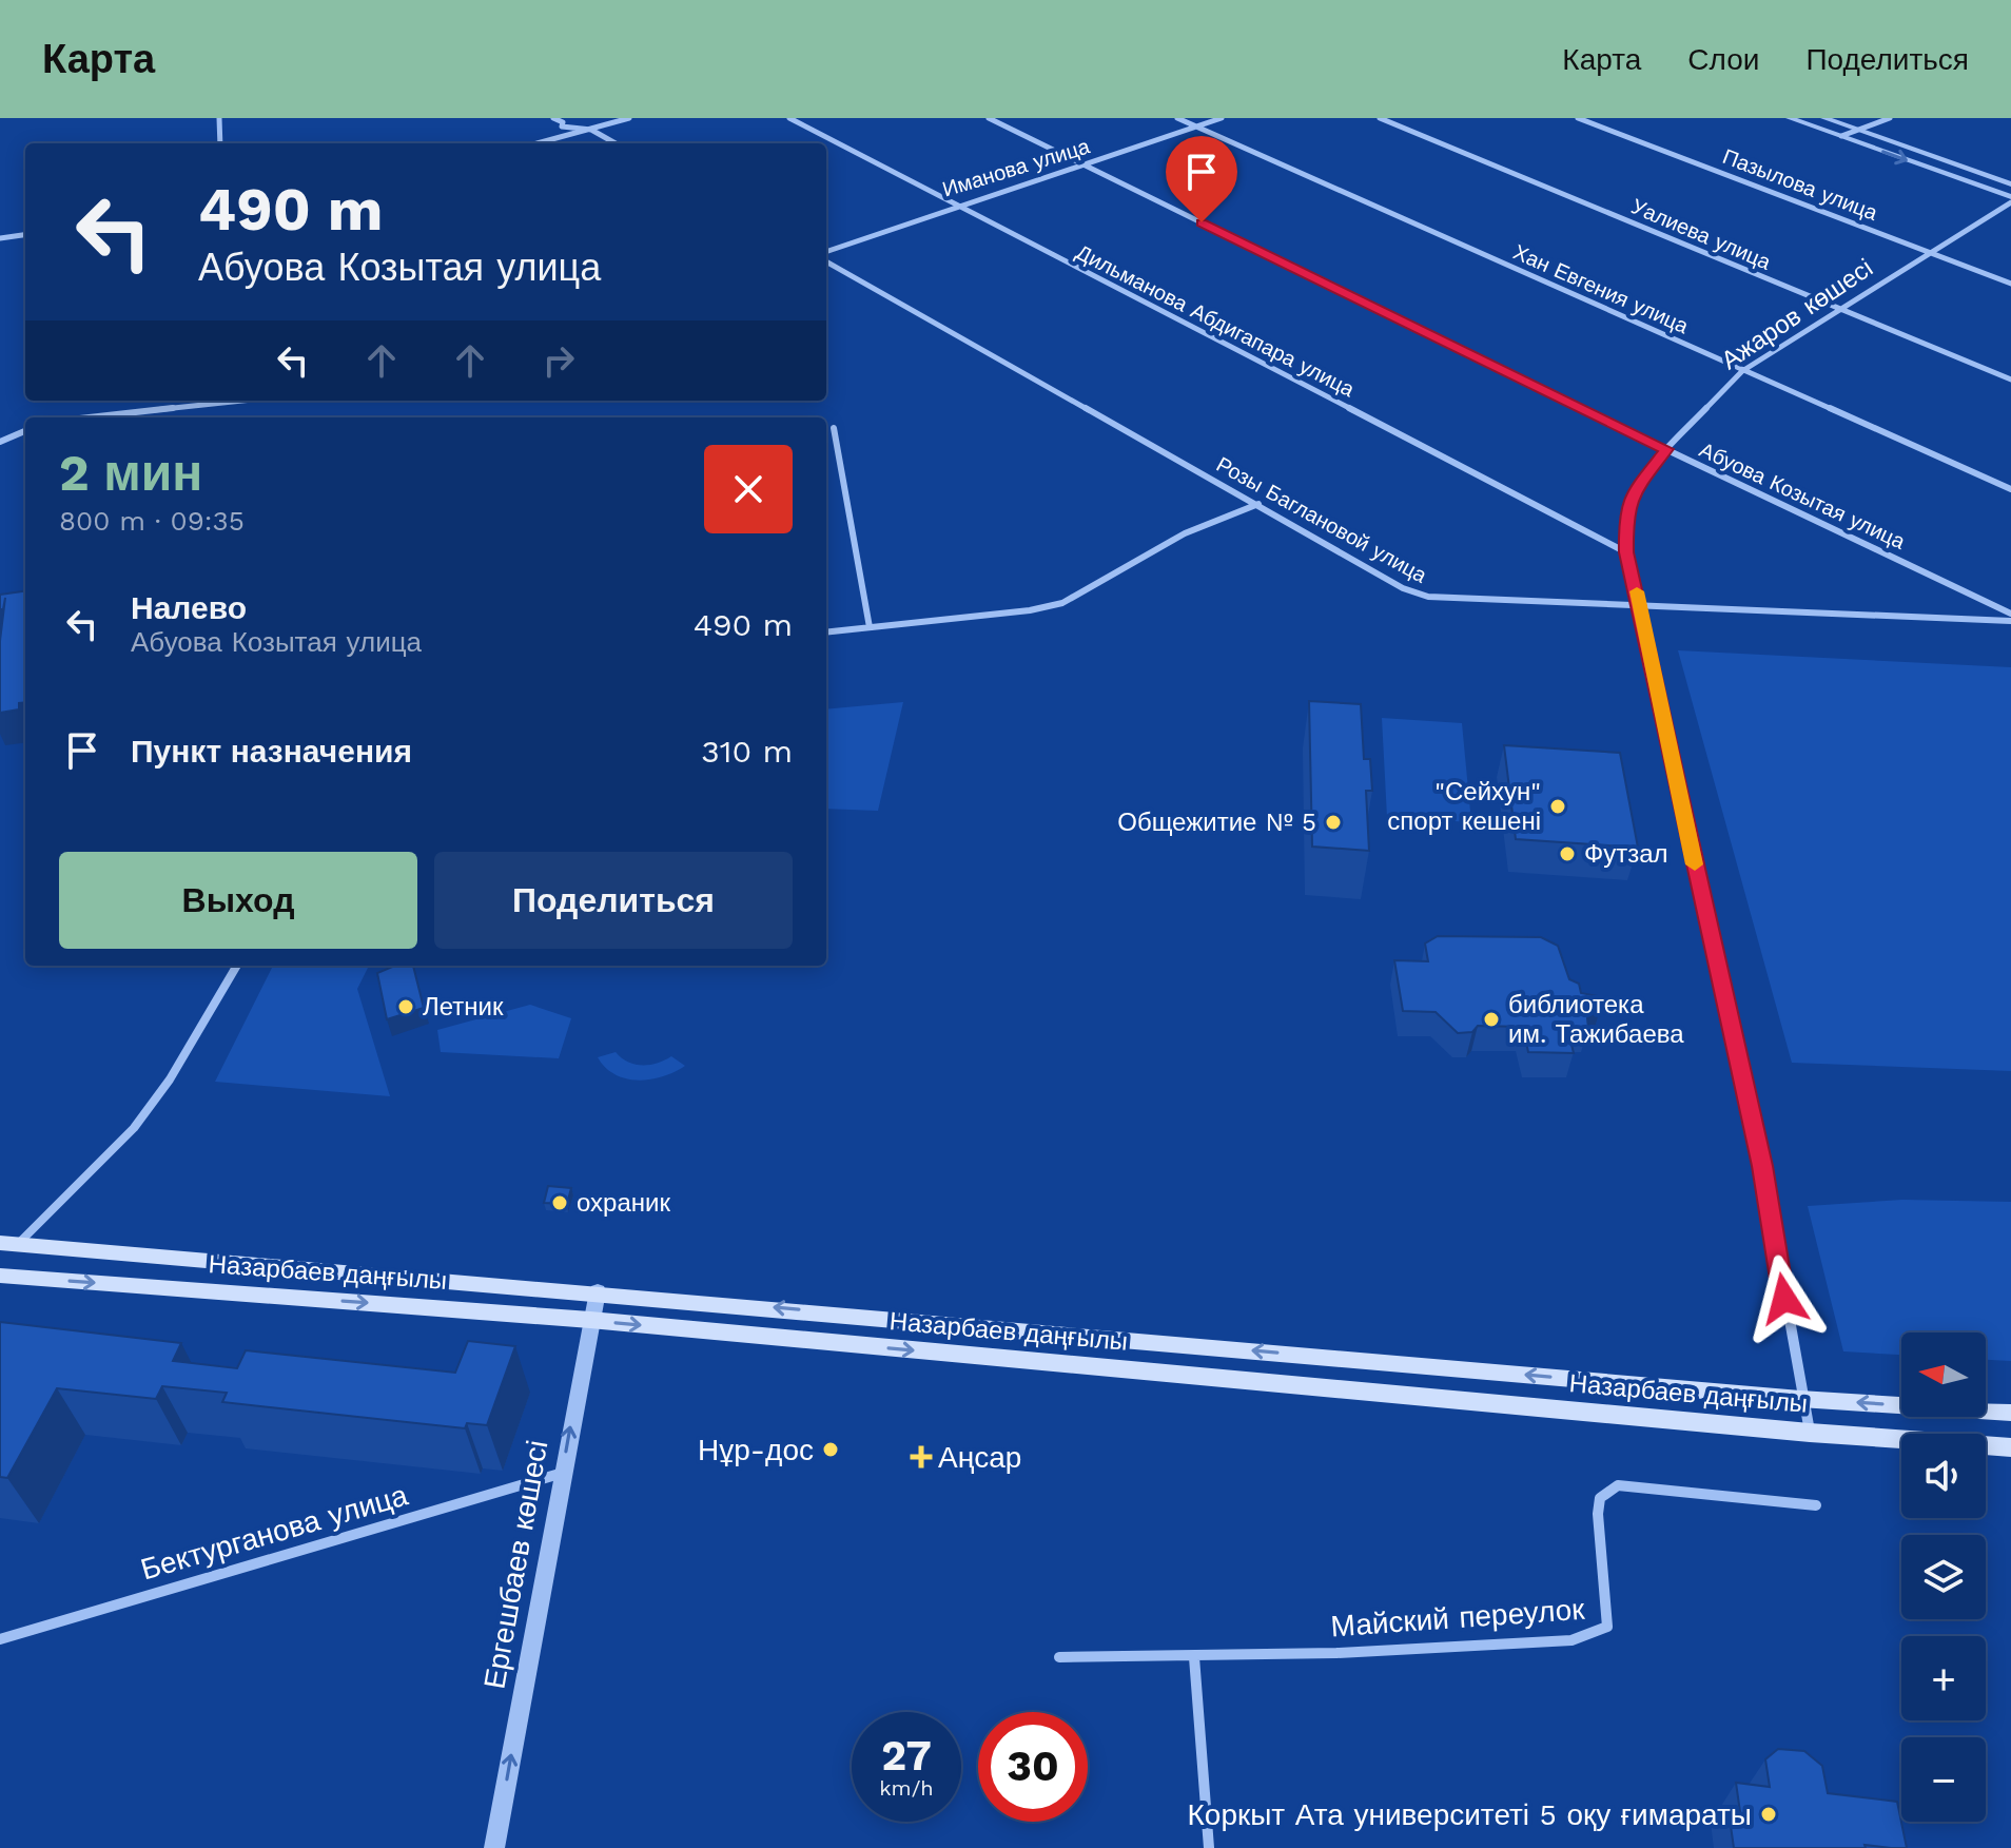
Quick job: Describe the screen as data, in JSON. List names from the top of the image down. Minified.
{"streets":{"main road":["Назарбаев даңғылы"],"street":["Иманова улица","Пазылова улица","Уалиева улица","Хан Евгения улица","Ажаров көшесі","Дильманова Абдигапара улица","Абуова Козытая улица","Розы Баглановой улица","Бектурганова улица","Ергешбаев көшесі","Майский переулок"]},"crossings":[["Иманова улица","Хан Евгения улица"],["Иманова улица","Дильманова Абдигапара улица"],["Иманова улица","Абуова Козытая улица"],["Пазылова улица","Ажаров көшесі"],["Уалиева улица","Ажаров көшесі"],["Хан Евгения улица","Ажаров көшесі"],["Ажаров көшесі","Дильманова Абдигапара улица"],["Ажаров көшесі","Абуова Козытая улица"],["Ажаров көшесі","Розы Баглановой улица"],["Ажаров көшесі","Назарбаев даңғылы"],["Назарбаев даңғылы","Ергешбаев көшесі"],["Бектурганова улица","Ергешбаев көшесі"]],"one_way":["Ергешбаев көшесі"],"places":{"other":["\"Сейхун\" спорт кешені","Общежитие № 5","Футзал","Летник","библиотека им. Тажибаева","охраник","Нұр-дос","Коркыт Ата университеті 5 оқу ғимараты"],"health":["Аңсар"]},"north":"left","page":{"header":"Карта","nav":["Карта","Слои","Поделиться"],"turn":["490 m","Абуова Козытая улица"],"heading":["2 мин","800 m · 09:35"],"list":[{"name":"Налево","note":"Абуова Козытая улица","value":"490 m"},{"name":"Пункт назначения","value":"310 m"}],"buttons":["Выход","Поделиться"],"map_buttons":["+","−"],"speed":"27 km/h","limit":"30"}}
